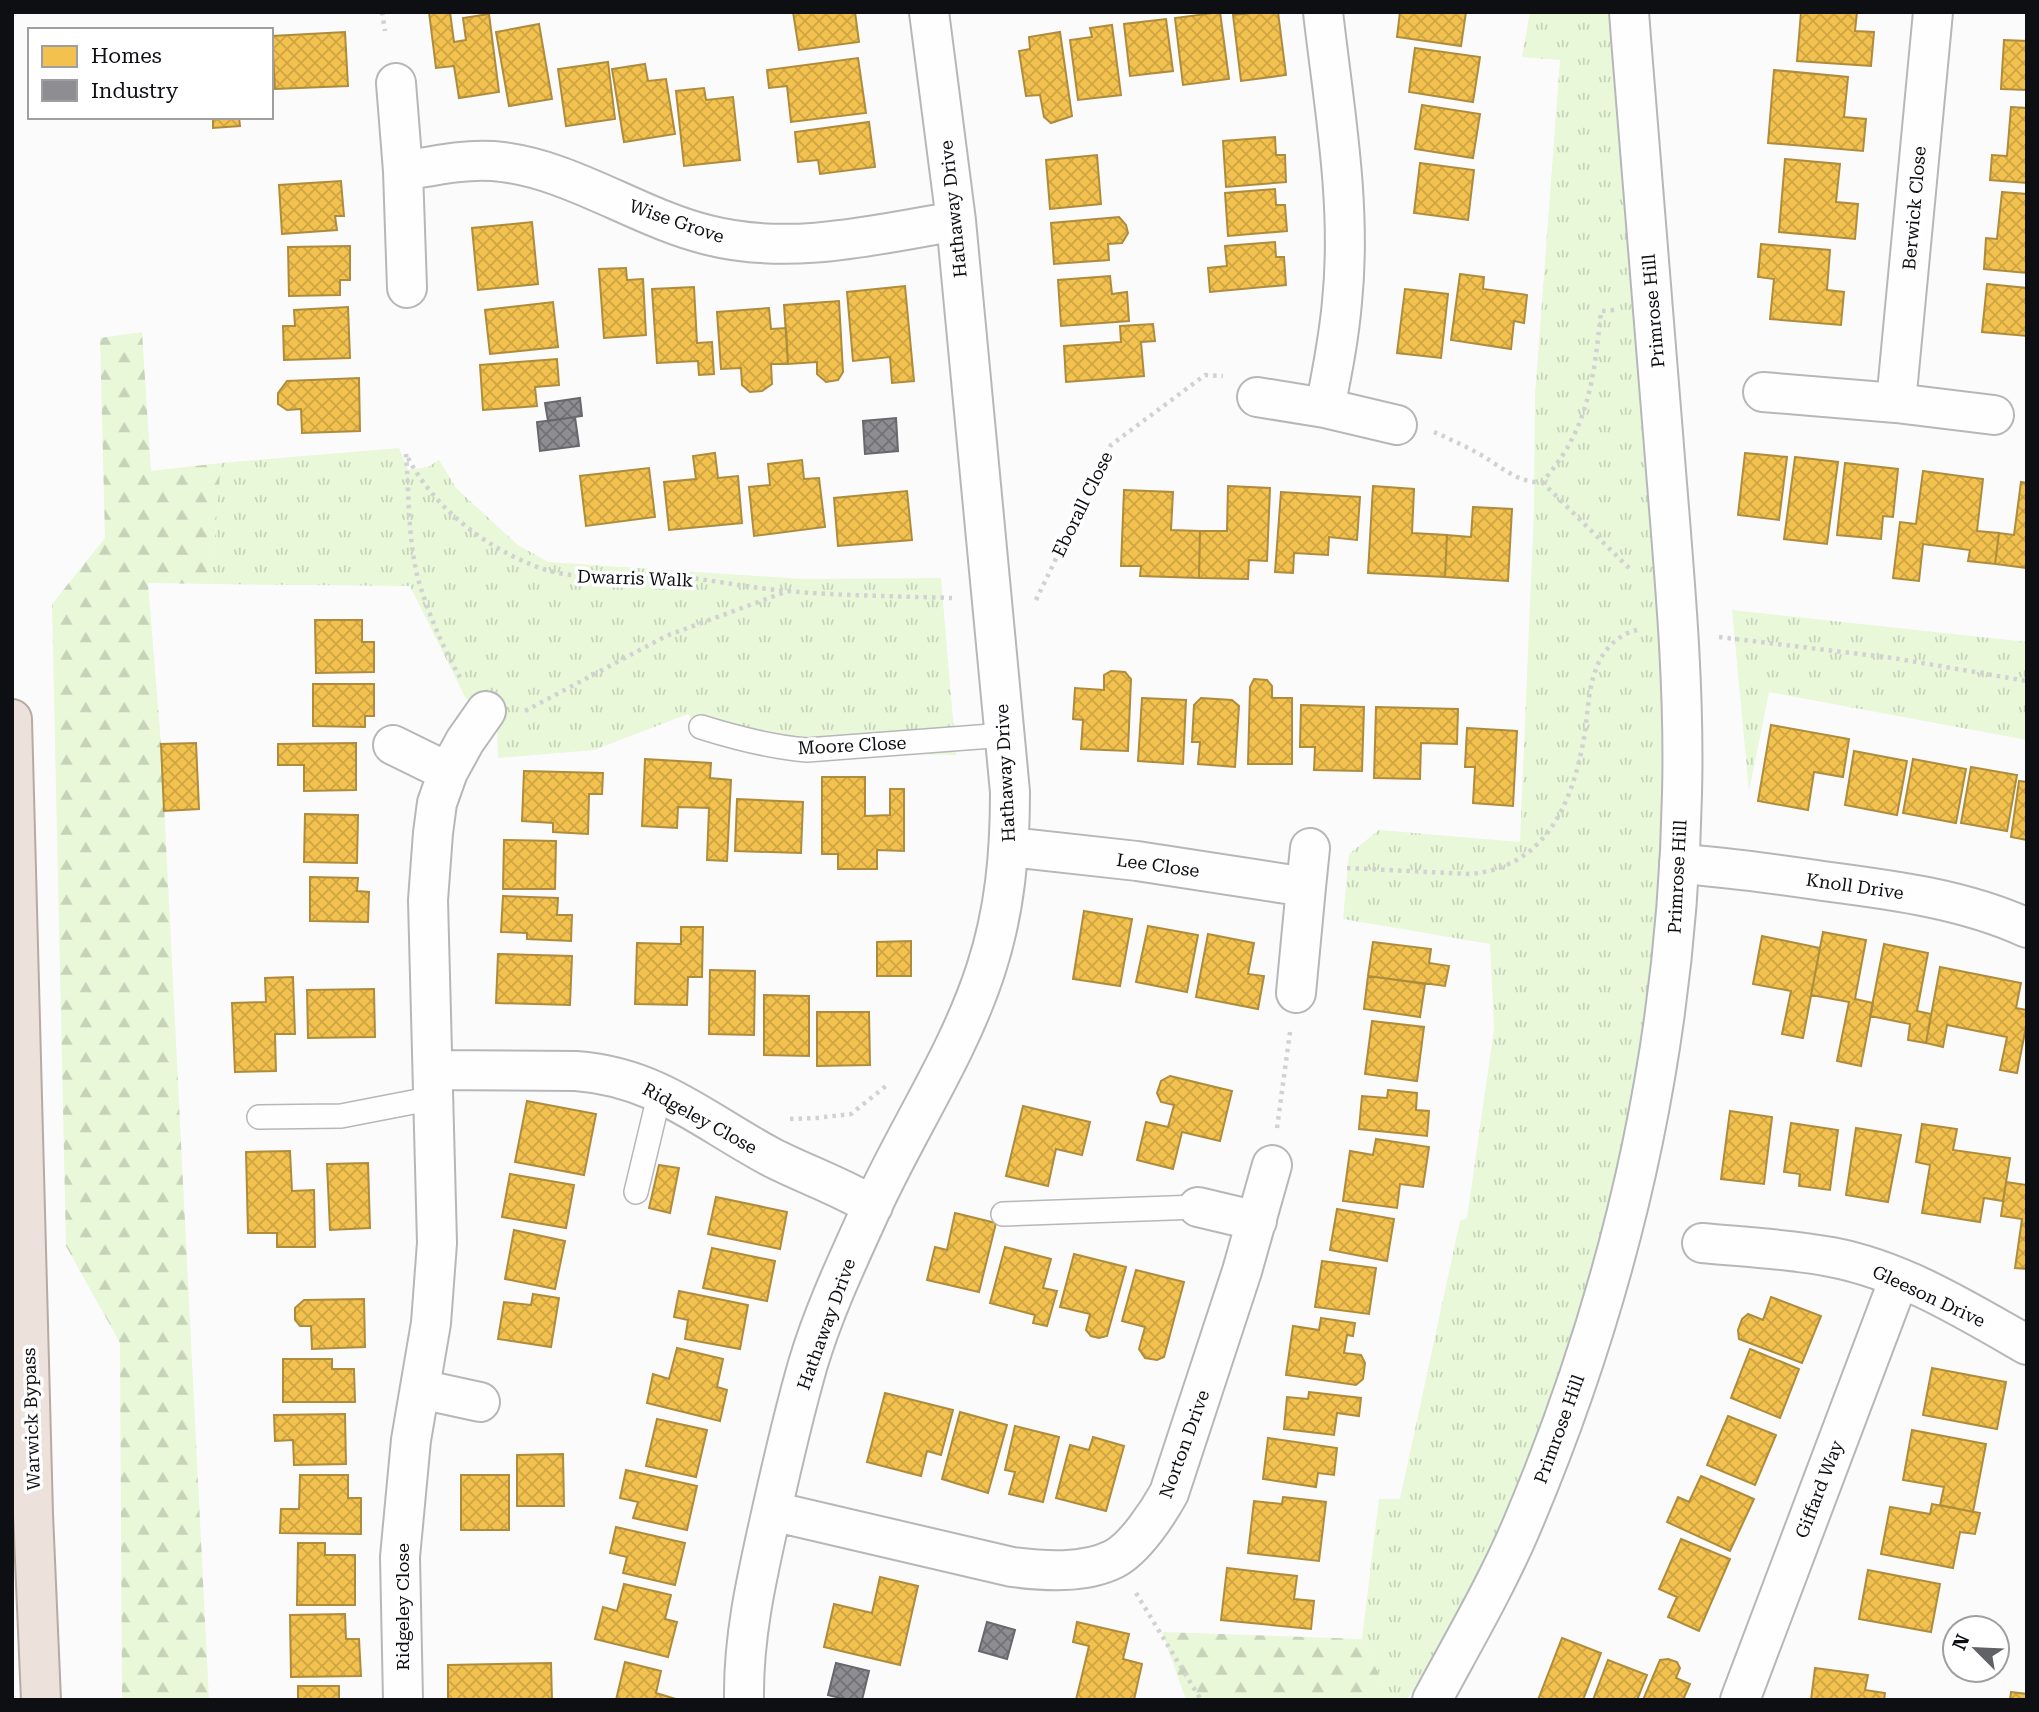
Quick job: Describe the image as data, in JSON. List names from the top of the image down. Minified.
{"streets":{"highway":["Warwick Bypass"],"street":["Berwick Close","Hathaway Drive","Wise Grove","Primrose Hill","Lee Close","Knoll Drive","Ridgeley Close","Gleeson Drive","Norton Drive","Giffard Way"],"lane":["Moore Close"],"path":["Eborall Close","Dwarris Walk"]},"crossings":[["Hathaway Drive","Wise Grove"],["Hathaway Drive","Moore Close"],["Hathaway Drive","Lee Close"],["Hathaway Drive","Ridgeley Close"],["Primrose Hill","Knoll Drive"],["Dwarris Walk","Ridgeley Close"],["Gleeson Drive","Giffard Way"]],"legend":["Homes","Industry"],"north":"top left"}
